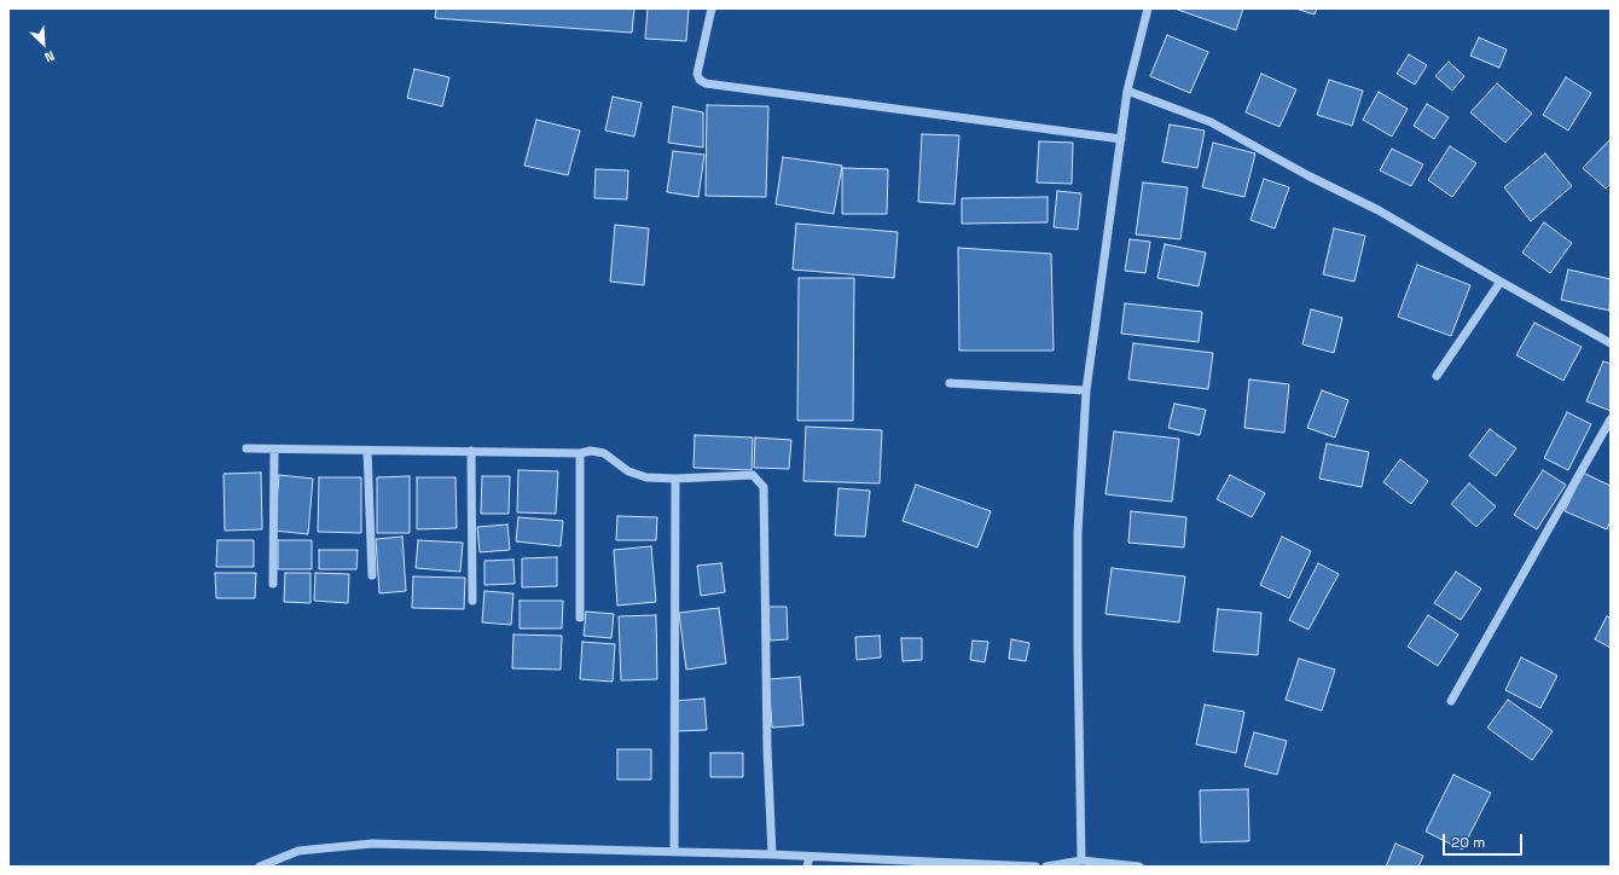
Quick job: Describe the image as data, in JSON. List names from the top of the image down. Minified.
{"scale_bar":"20 m","north":"bottom right"}
